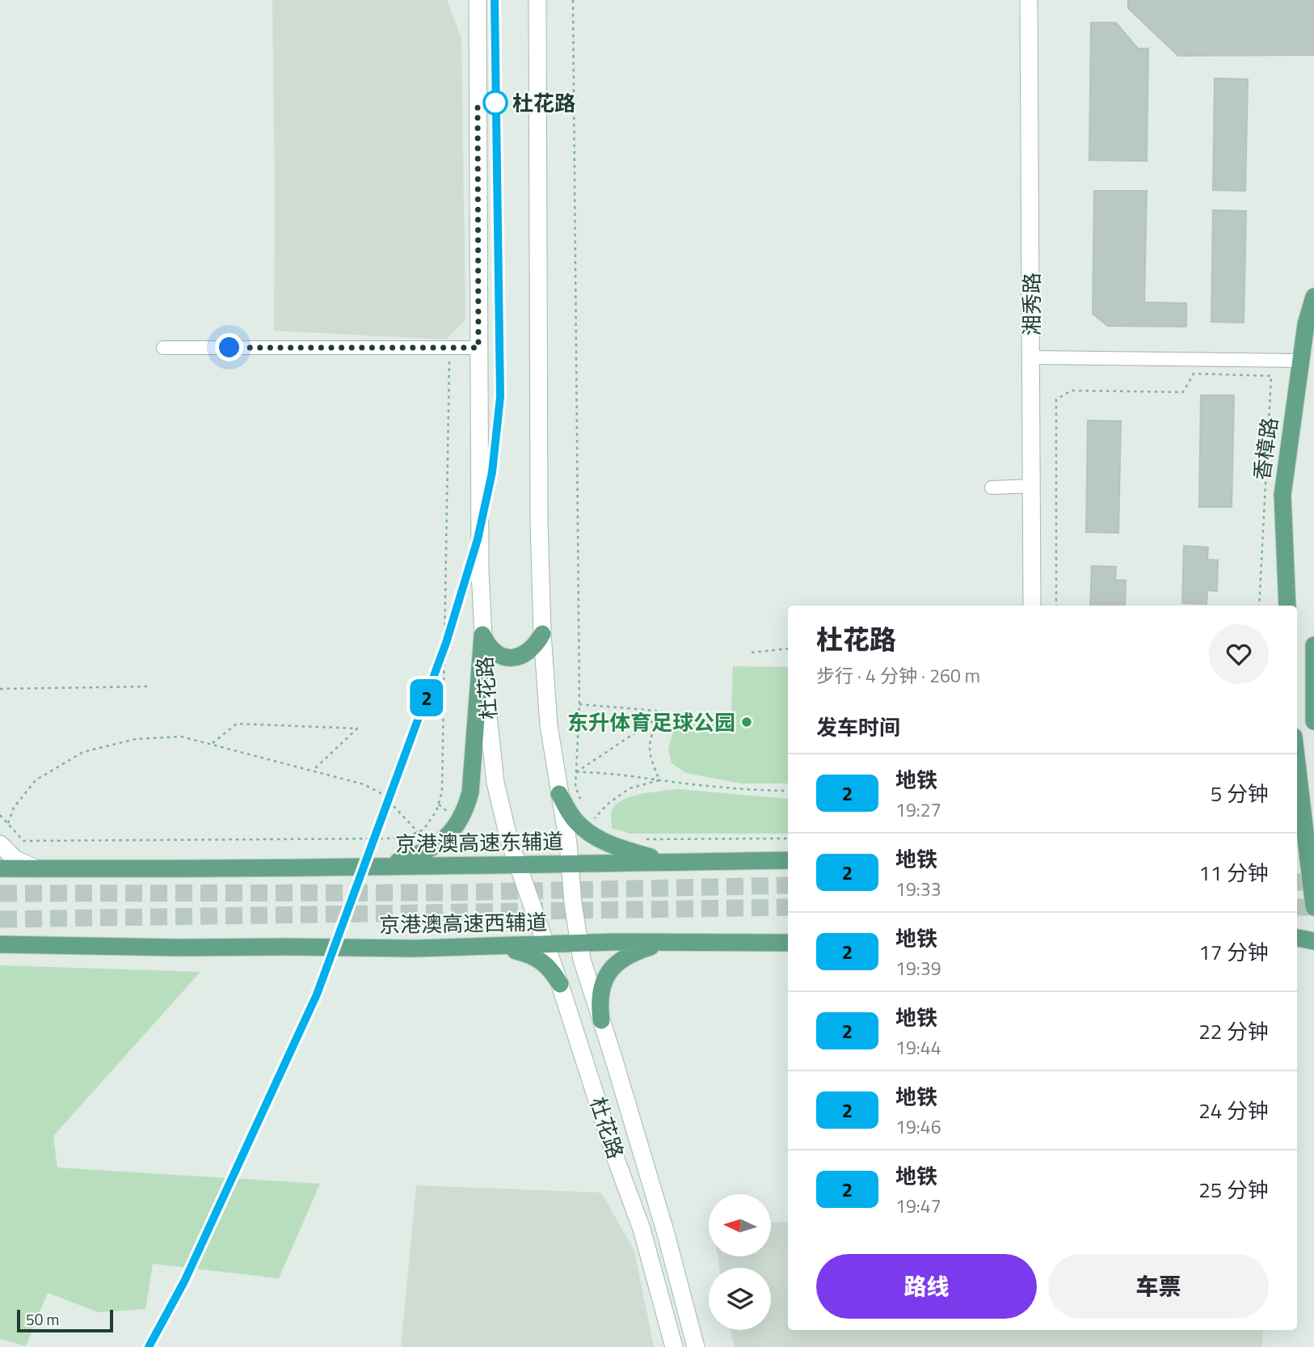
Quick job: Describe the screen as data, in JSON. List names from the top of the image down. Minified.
{"streets":{"main road":["香樟路","京港澳高速东辅道","京港澳高速西辅道"],"street":["湘秀路","杜花路"]},"crossings":[["杜花路","京港澳高速东辅道"],["杜花路","京港澳高速西辅道"]],"places":["杜花路","东升体育足球公园"],"lines":["metro line 2"],"scale_bar":"50 m","north":"left","page":{"on_map":"2","heading":[["杜花路","步行 · 4 分钟 · 260 m"],"发车时间"],"list":[{"mark":"2","name":"地铁","note":"19:27","value":"5 分钟"},{"mark":"2","name":"地铁","note":"19:33","value":"11 分钟"},{"mark":"2","name":"地铁","note":"19:39","value":"17 分钟"},{"mark":"2","name":"地铁","note":"19:44","value":"22 分钟"},{"mark":"2","name":"地铁","note":"19:46","value":"24 分钟"},{"mark":"2","name":"地铁","note":"19:47","value":"25 分钟"}],"buttons":["路线","车票"],"scale":"50 m"}}
